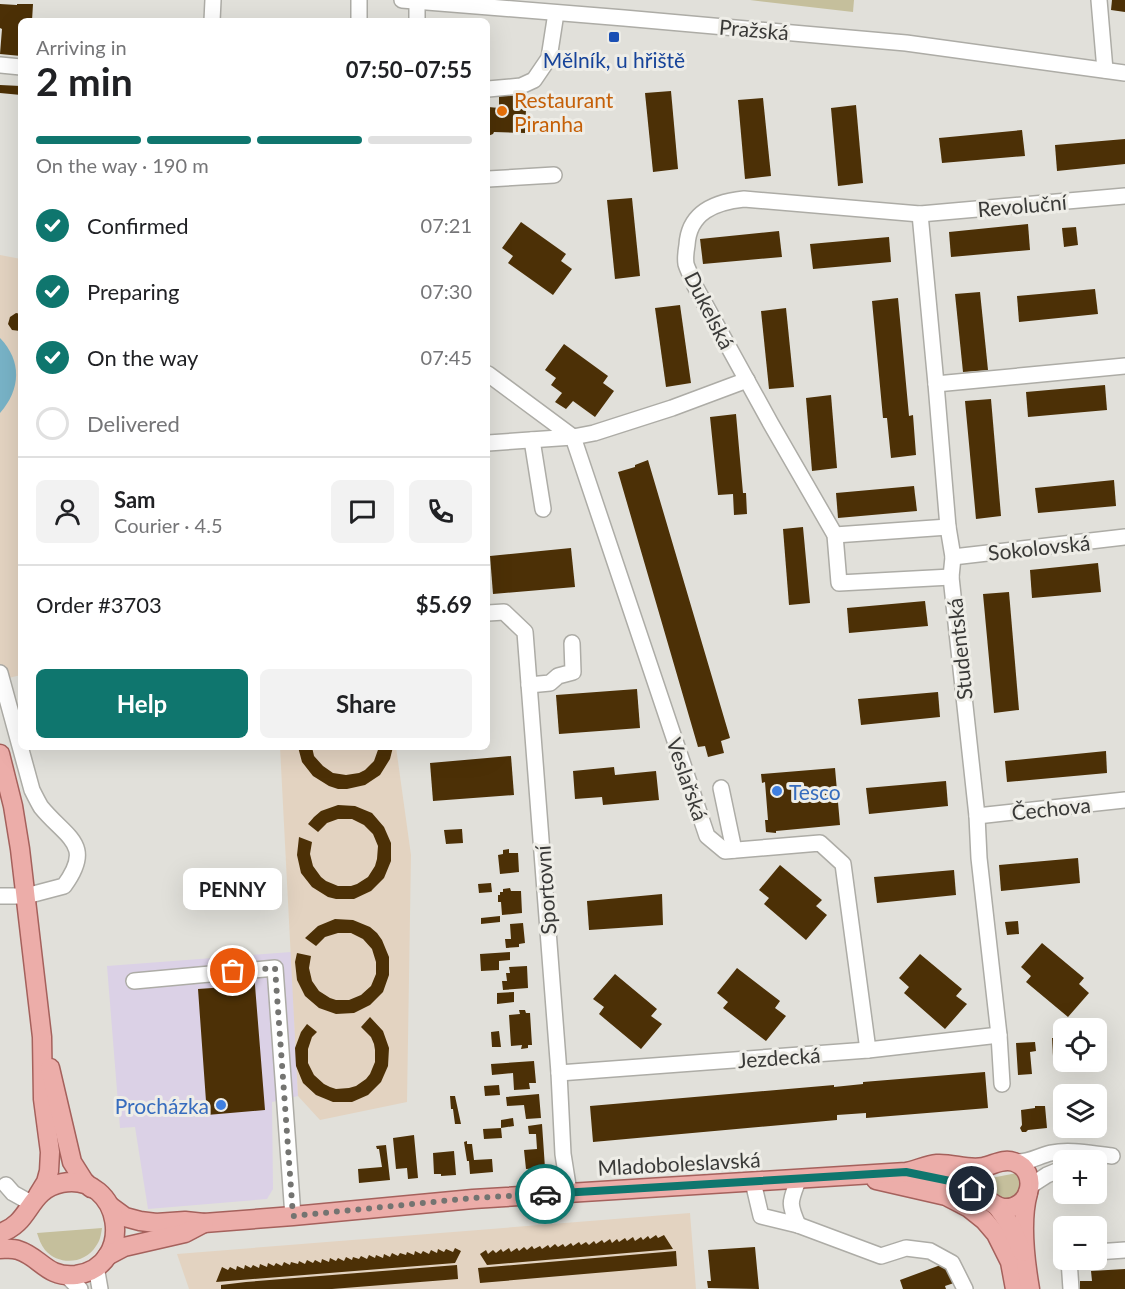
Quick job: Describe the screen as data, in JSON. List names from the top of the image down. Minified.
{"streets":{"main road":["Mladoboleslavská"],"street":["Pražská","Revoluční","Dukelská","Sokolovská","Studentská","Veslařská","Čechova","Sportovní","Jezdecká"]},"crossings":[["Revoluční","Dukelská"],["Revoluční","Studentská"],["Dukelská","Studentská"],["Sokolovská","Studentská"],["Studentská","Čechova"],["Studentská","Jezdecká"],["Sportovní","Jezdecká"],["Sportovní","Mladoboleslavská"]],"places":{"transit":["Mělník, u hřiště"],"other":["Restaurant Piranha","Tesco","PENNY","Procházka"]},"page":{"heading":["2 min","Arriving in","07:50–07:55"],"panel":["Sam","Courier · 4.5","Order #3703","$5.69"],"bar":"On the way · 190 m","list":[["Confirmed","07:21"],["Preparing","07:30"],["On the way","07:45"],"Delivered"],"buttons":["Help","Share"],"bubble":"PENNY","map_buttons":["+","−"]}}
